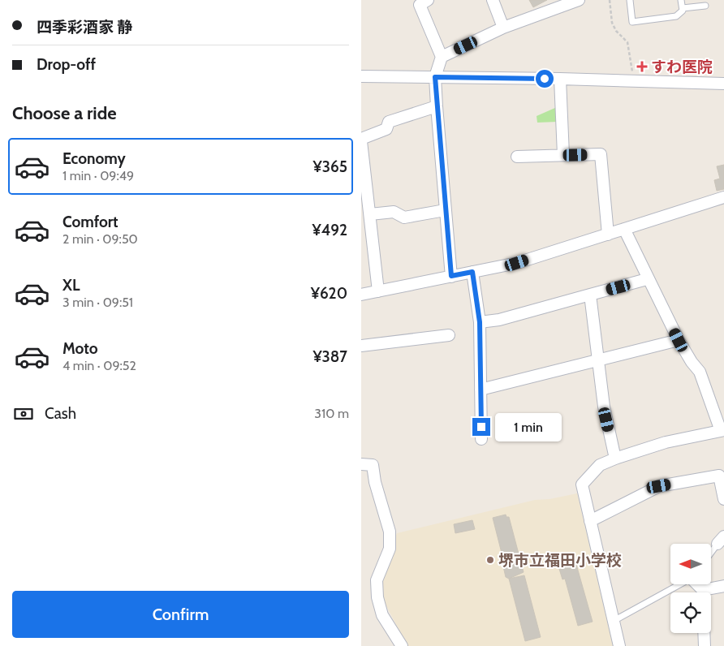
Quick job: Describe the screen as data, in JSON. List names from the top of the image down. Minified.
{"places":{"health":["すわ医院"],"other":["堺市立福田小学校"]},"north":"left","page":{"banner":["四季彩酒家 静","Drop-off"],"heading":"Choose a ride","list":[{"name":"Economy","note":"1 min · 09:49","value":"¥365"},{"name":"Comfort","note":"2 min · 09:50","value":"¥492"},{"name":"XL","note":"3 min · 09:51","value":"¥620"},{"name":"Moto","note":"4 min · 09:52","value":"¥387"}],"pay":["Cash","310 m"],"bubble":"1 min","buttons":"Confirm"}}
